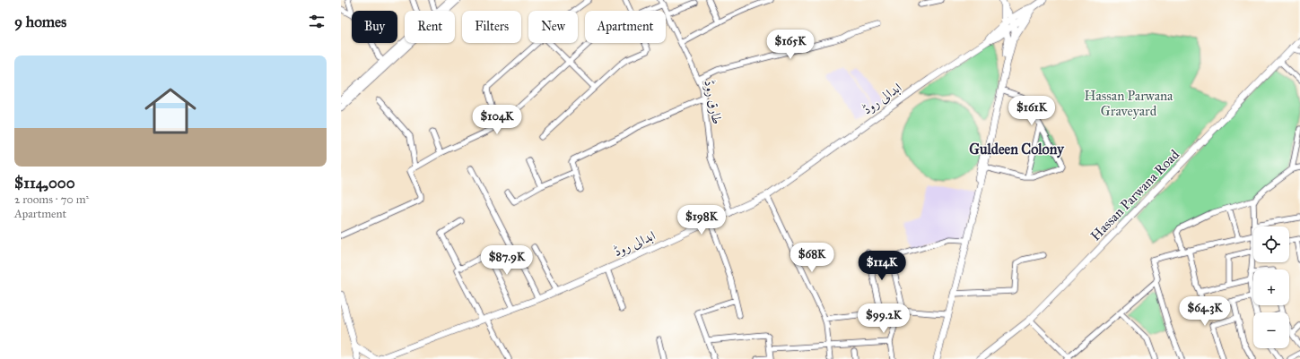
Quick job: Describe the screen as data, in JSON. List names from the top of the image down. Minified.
{"streets":{"main road":["ابدالی روڈ","Hassan Parwana Road"],"street":["طارق روڈ"]},"crossings":[["ابدالی روڈ","طارق روڈ"]],"districts":["Guldeen Colony"],"parks":["Hassan Parwana Graveyard"],"page":{"heading":"9 homes","chip":["Buy","Rent","Filters","New","Apartment"],"price":["$165K","$161K","$104K","$198K","$68K","$87.9K","$114K","$64.3K","$99.2K"],"list":[{"name":"$114,000","note":"2 rooms · 70 m² · Apartment"}],"map_buttons":["+","−"]}}
